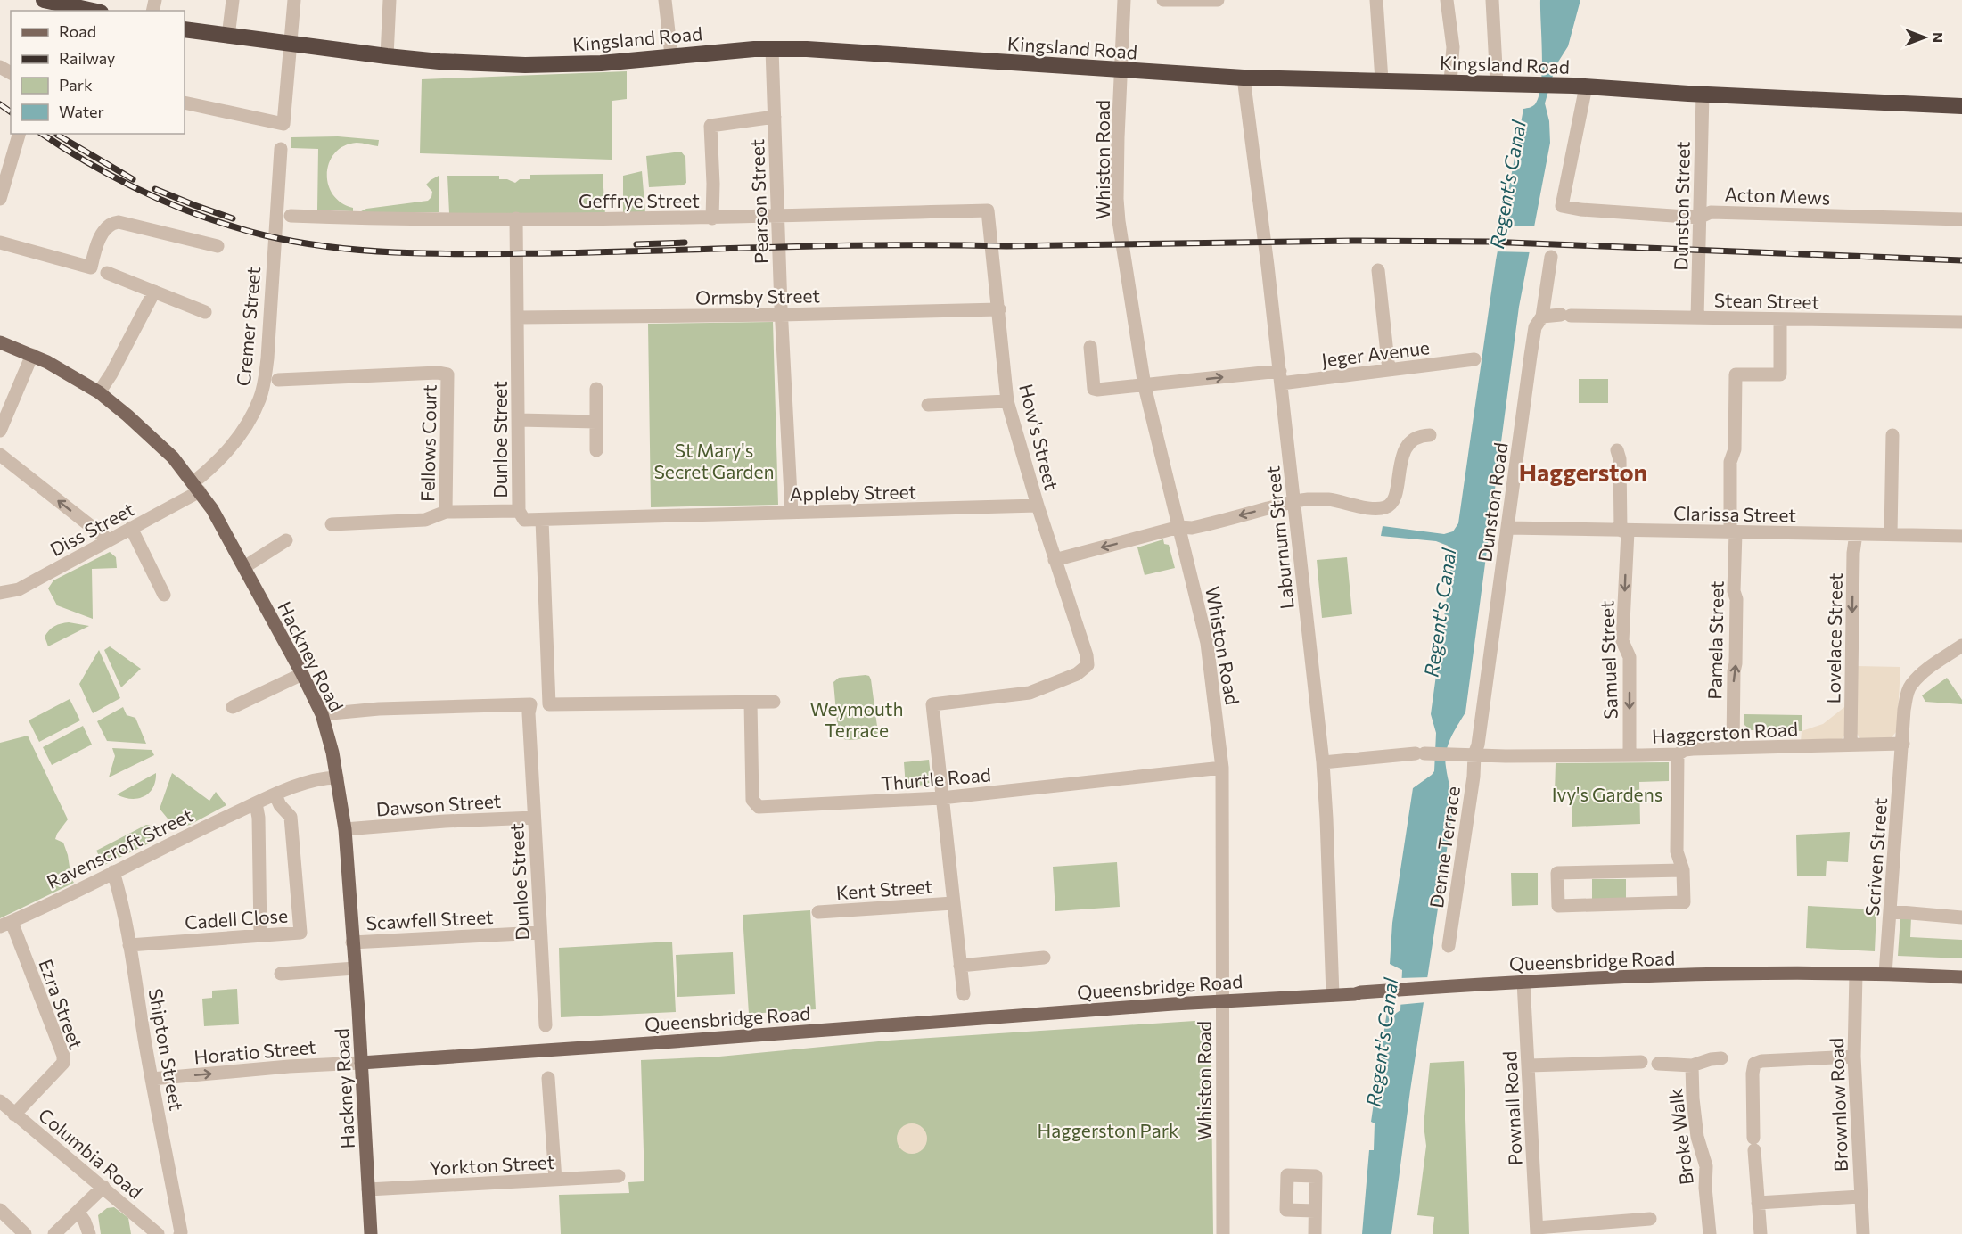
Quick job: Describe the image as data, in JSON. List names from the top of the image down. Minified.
{"streets":{"highway":["Kingsland Road"],"main road":["Hackney Road","Queensbridge Road"],"street":["Whiston Road","Acton Mews","Geffrye Street","Pearson Street","Dunston Street","Ormsby Street","Stean Street","Cremer Street","Jeger Avenue","How's Street","Dunloe Street","Fellows Court","Appleby Street","Dunston Road","Clarissa Street","Diss Street","Laburnum Street","Lovelace Street","Pamela Street","Samuel Street","Haggerston Road","Thurtle Road","Dawson Street","Denne Terrace","Ravenscroft Street","Scriven Street","Kent Street","Cadell Close","Scawfell Street","Ezra Street","Shipton Street","Horatio Street","Brownlow Road","Pownall Road","Broke Walk","Columbia Road","Yorkton Street"]},"crossings":[["Kingsland Road","Whiston Road"],["Kingsland Road","Acton Mews"],["Kingsland Road","Pearson Street"],["Kingsland Road","Dunston Street"],["Kingsland Road","Laburnum Street"],["Whiston Road","Jeger Avenue"],["Whiston Road","Thurtle Road"],["Whiston Road","Queensbridge Road"],["Acton Mews","Dunston Street"],["Geffrye Street","Pearson Street"],["Geffrye Street","How's Street"],["Geffrye Street","Dunloe Street"],["Pearson Street","Ormsby Street"],["Pearson Street","Appleby Street"],["Dunston Street","Stean Street"],["Ormsby Street","How's Street"],["Ormsby Street","Dunloe Street"],["Stean Street","Dunston Road"],["Stean Street","Pamela Street"],["Cremer Street","Diss Street"],["Cremer Street","Hackney Road"],["Jeger Avenue","Laburnum Street"],["How's Street","Appleby Street"],["How's Street","Kent Street"],["Dunloe Street","Fellows Court"],["Dunloe Street","Appleby Street"],["Dunloe Street","Hackney Road"],["Dunloe Street","Dawson Street"],["Dunloe Street","Scawfell Street"],["Dunston Road","Clarissa Street"],["Dunston Road","Haggerston Road"],["Dunston Road","Denne Terrace"],["Clarissa Street","Lovelace Street"],["Clarissa Street","Pamela Street"],["Clarissa Street","Samuel Street"],["Diss Street","Hackney Road"],["Laburnum Street","Haggerston Road"],["Laburnum Street","Queensbridge Road"],["Lovelace Street","Haggerston Road"],["Pamela Street","Haggerston Road"],["Hackney Road","Dawson Street"],["Hackney Road","Ravenscroft Street"],["Hackney Road","Scawfell Street"],["Hackney Road","Queensbridge Road"],["Hackney Road","Horatio Street"],["Hackney Road","Yorkton Street"],["Samuel Street","Haggerston Road"],["Haggerston Road","Denne Terrace"],["Haggerston Road","Scriven Street"],["Thurtle Road","Kent Street"],["Ravenscroft Street","Cadell Close"],["Ravenscroft Street","Ezra Street"],["Ravenscroft Street","Shipton Street"],["Scriven Street","Queensbridge Road"],["Cadell Close","Shipton Street"],["Queensbridge Road","Horatio Street"],["Queensbridge Road","Brownlow Road"],["Queensbridge Road","Pownall Road"],["Ezra Street","Columbia Road"],["Shipton Street","Horatio Street"]],"one_way":["Lovelace Street","Pamela Street","Samuel Street"],"districts":["Haggerston"],"water":["Regent's Canal"],"parks":["St Mary's Secret Garden","Weymouth Terrace","Ivy's Gardens","Haggerston Park"],"legend":["Road","Railway","Park","Water"],"north":"right"}
